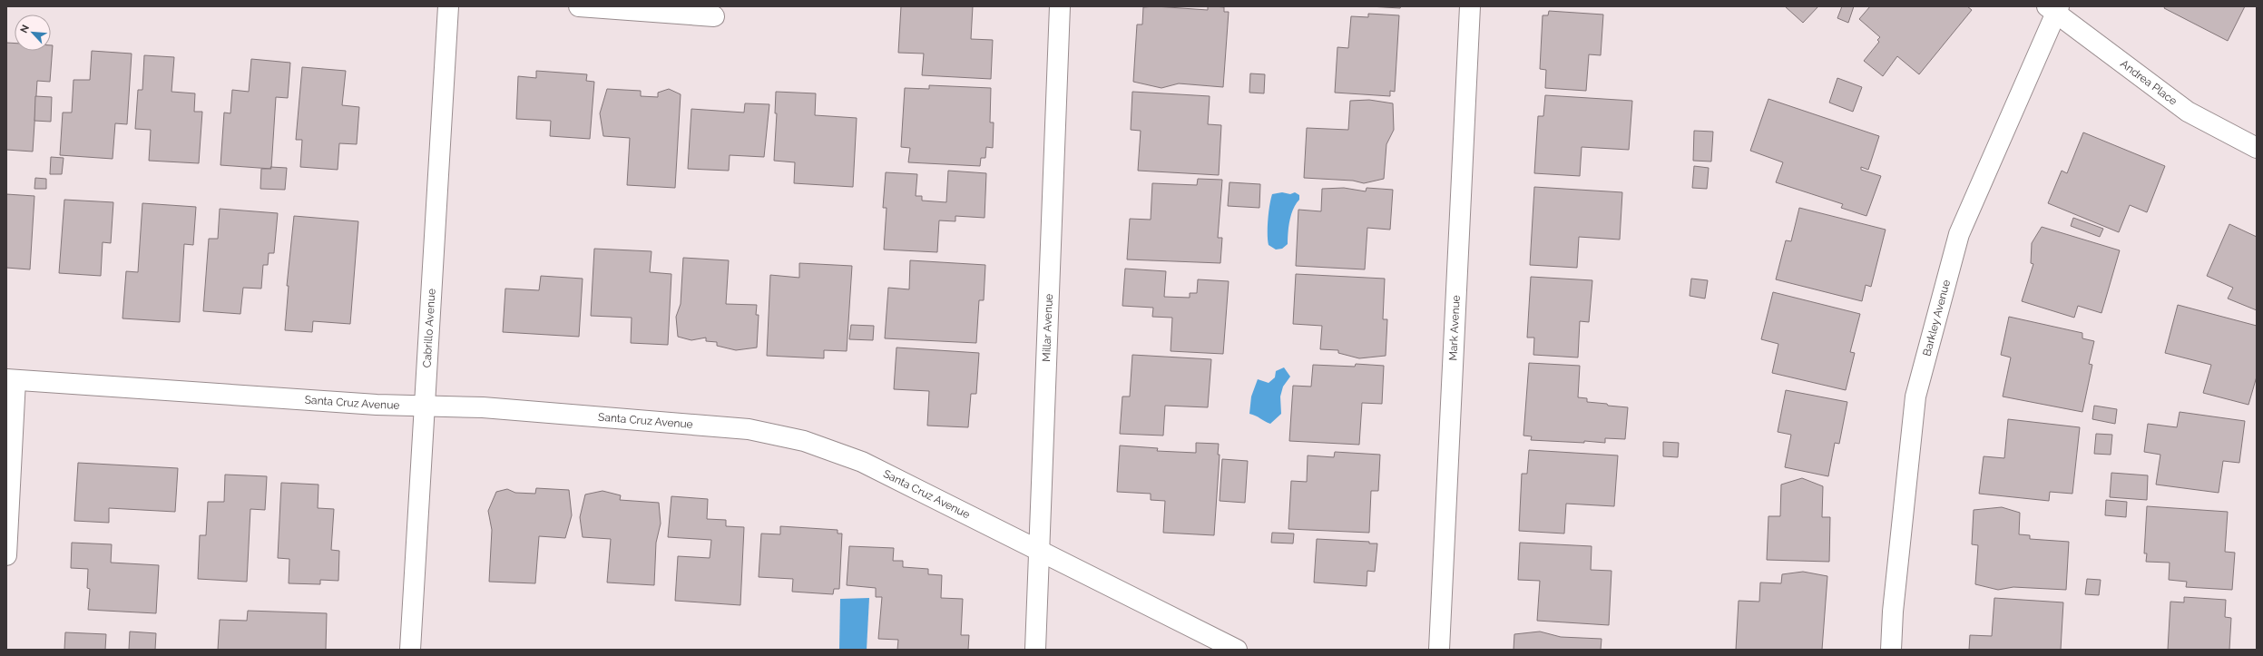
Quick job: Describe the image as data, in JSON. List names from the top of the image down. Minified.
{"streets":{"street":["Andrea Place","Barkley Avenue","Cabrillo Avenue","Millar Avenue","Mark Avenue","Santa Cruz Avenue"]},"crossings":[["Andrea Place","Barkley Avenue"],["Cabrillo Avenue","Santa Cruz Avenue"],["Millar Avenue","Santa Cruz Avenue"]],"north":"top left"}
